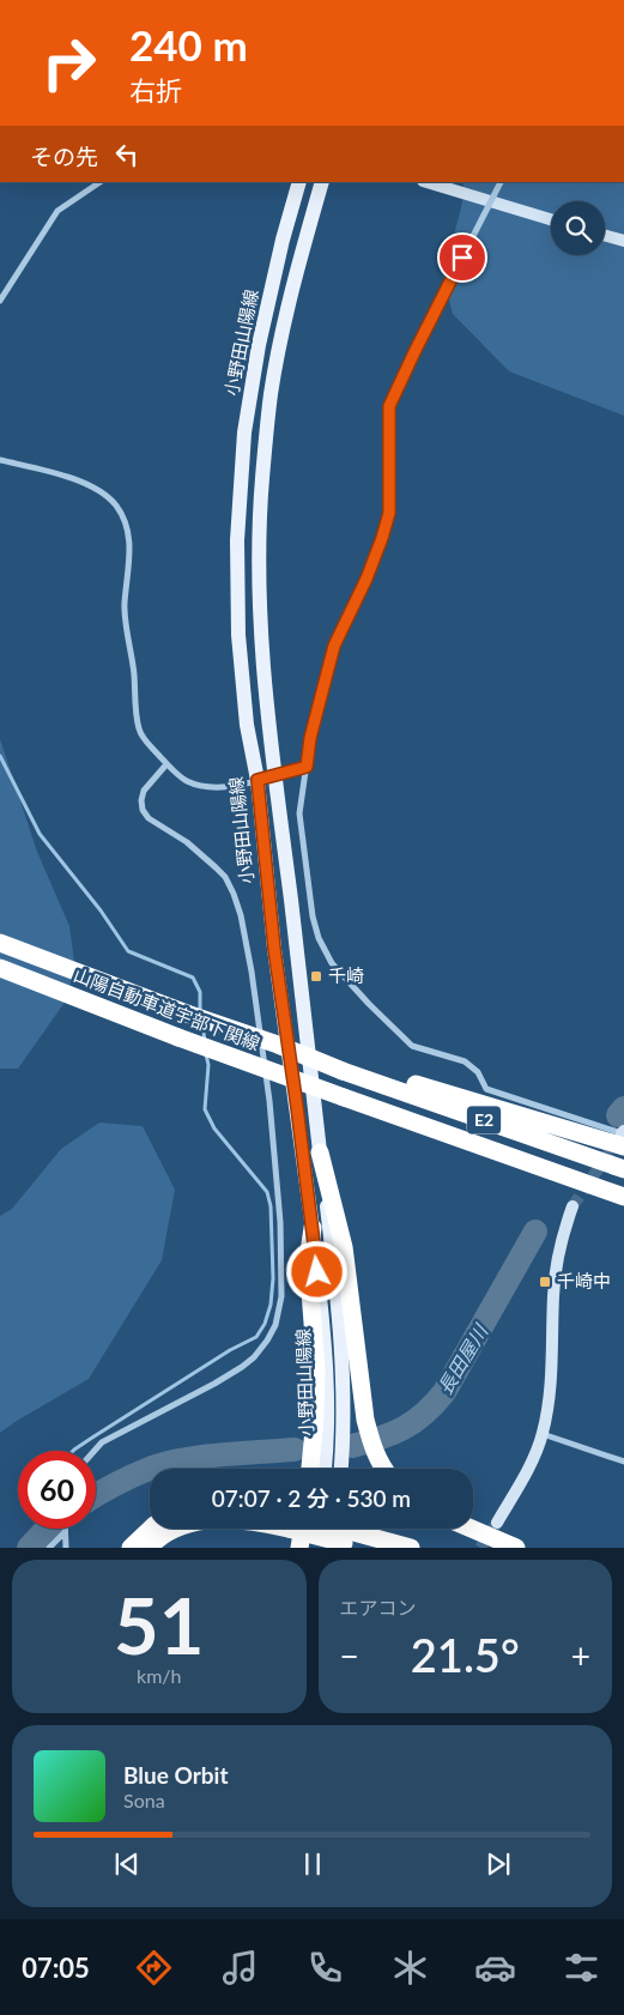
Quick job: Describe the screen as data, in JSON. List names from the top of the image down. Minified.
{"streets":{"highway":["山陽自動車道宇部下関線","E2"],"main road":["小野田山陽線"]},"crossings":[["山陽自動車道宇部下関線","E2"]],"water":["長田屋川"],"places":{"transit":["千崎","千崎中"]},"page":{"turn":["240 m","右折"],"then":"その先","limit":"60","trip":"07:07 · 2 分 · 530 m","tile":[["51","km/h"],"エアコン"],"heat":["−","21.5°","+"],"song":["Blue Orbit","Sona"],"tabs":"07:05"}}
